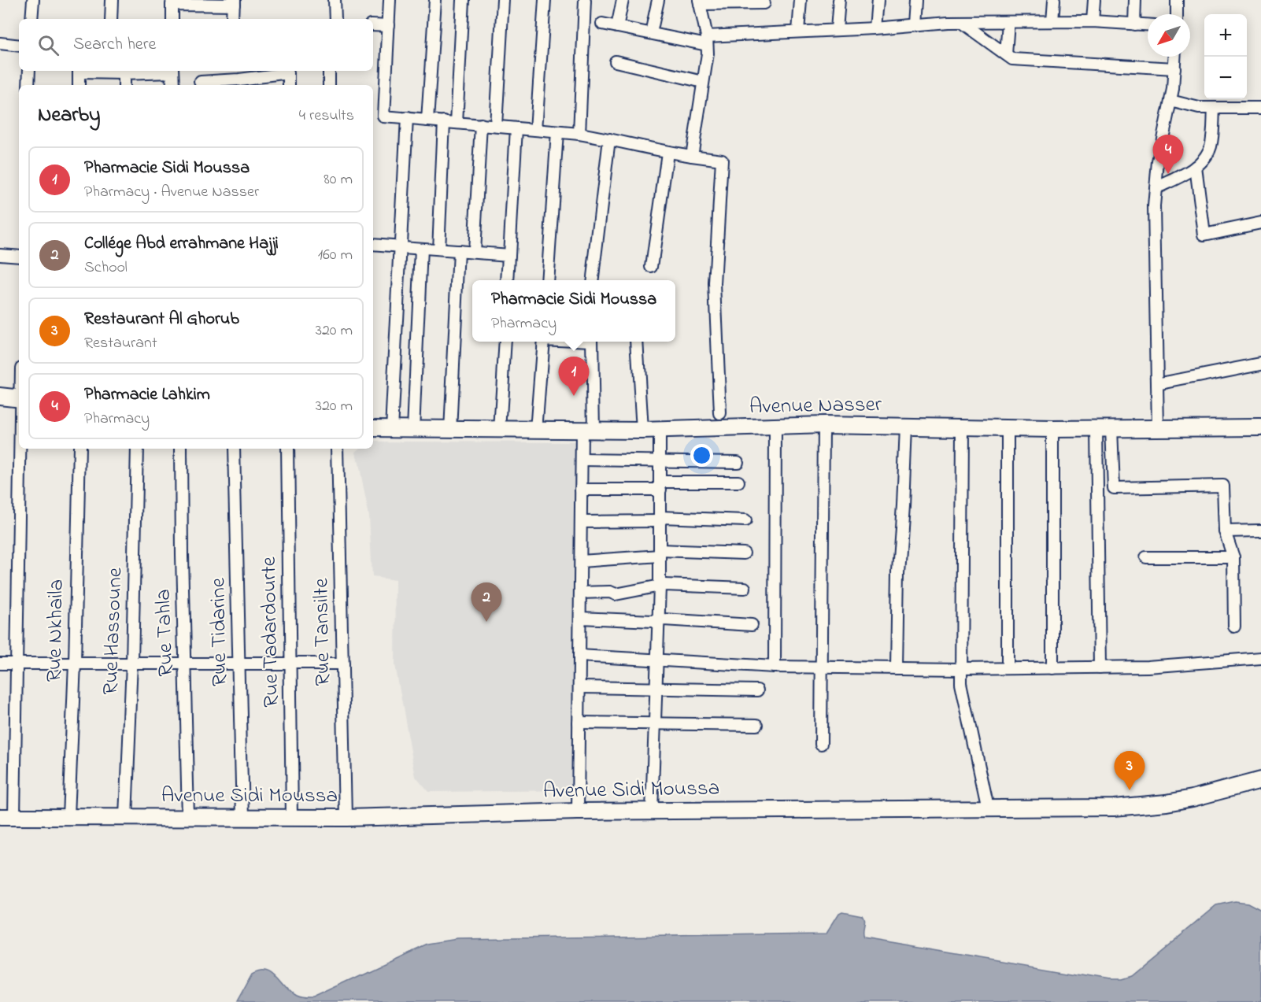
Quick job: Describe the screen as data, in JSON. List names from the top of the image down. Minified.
{"streets":{"street":["Avenue Nasser","Rue Nkhaila","Rue Hassoune","Rue Tidarine","Rue Tadardourte","Rue Tansilte","Rue Tahla","Avenue Sidi Moussa"]},"crossings":[["Rue Nkhaila","Avenue Sidi Moussa"],["Rue Hassoune","Avenue Sidi Moussa"],["Rue Tidarine","Avenue Sidi Moussa"],["Rue Tadardourte","Avenue Sidi Moussa"],["Rue Tansilte","Avenue Sidi Moussa"],["Rue Tahla","Avenue Sidi Moussa"]],"north":"bottom left","page":{"map_buttons":["+","−"],"search":"Search here","heading":["Nearby","4 results"],"pins":["4","1","2","3"],"list":[{"mark":"1","name":"Pharmacie Sidi Moussa","note":"Pharmacy · Avenue Nasser","value":"80 m"},{"mark":"2","name":"Collége Abd errahmane Hajji","note":"School","value":"160 m"},{"mark":"3","name":"Restaurant Al Ghorub","note":"Restaurant","value":"320 m"},{"mark":"4","name":"Pharmacie Lahkim","note":"Pharmacy","value":"320 m"}],"popup":["Pharmacie Sidi Moussa","Pharmacy"]}}
